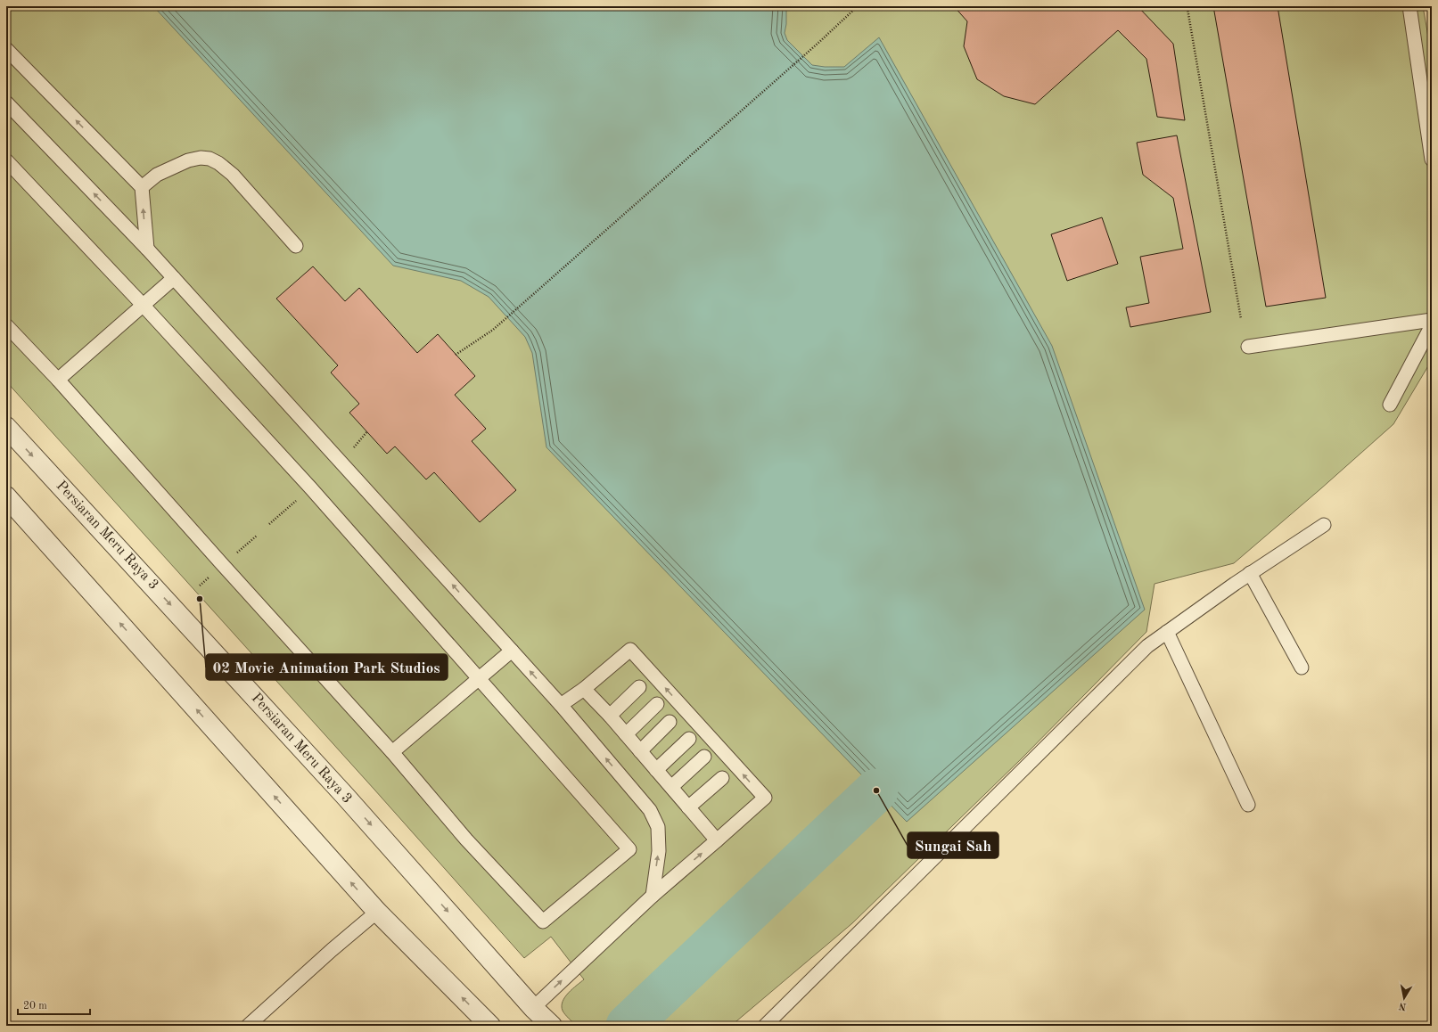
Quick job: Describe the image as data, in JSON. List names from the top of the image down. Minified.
{"streets":{"street":["Persiaran Meru Raya 3"]},"places":["02 Movie Animation Park Studios","Sungai Sah"],"scale_bar":"20 m","north":"bottom"}
